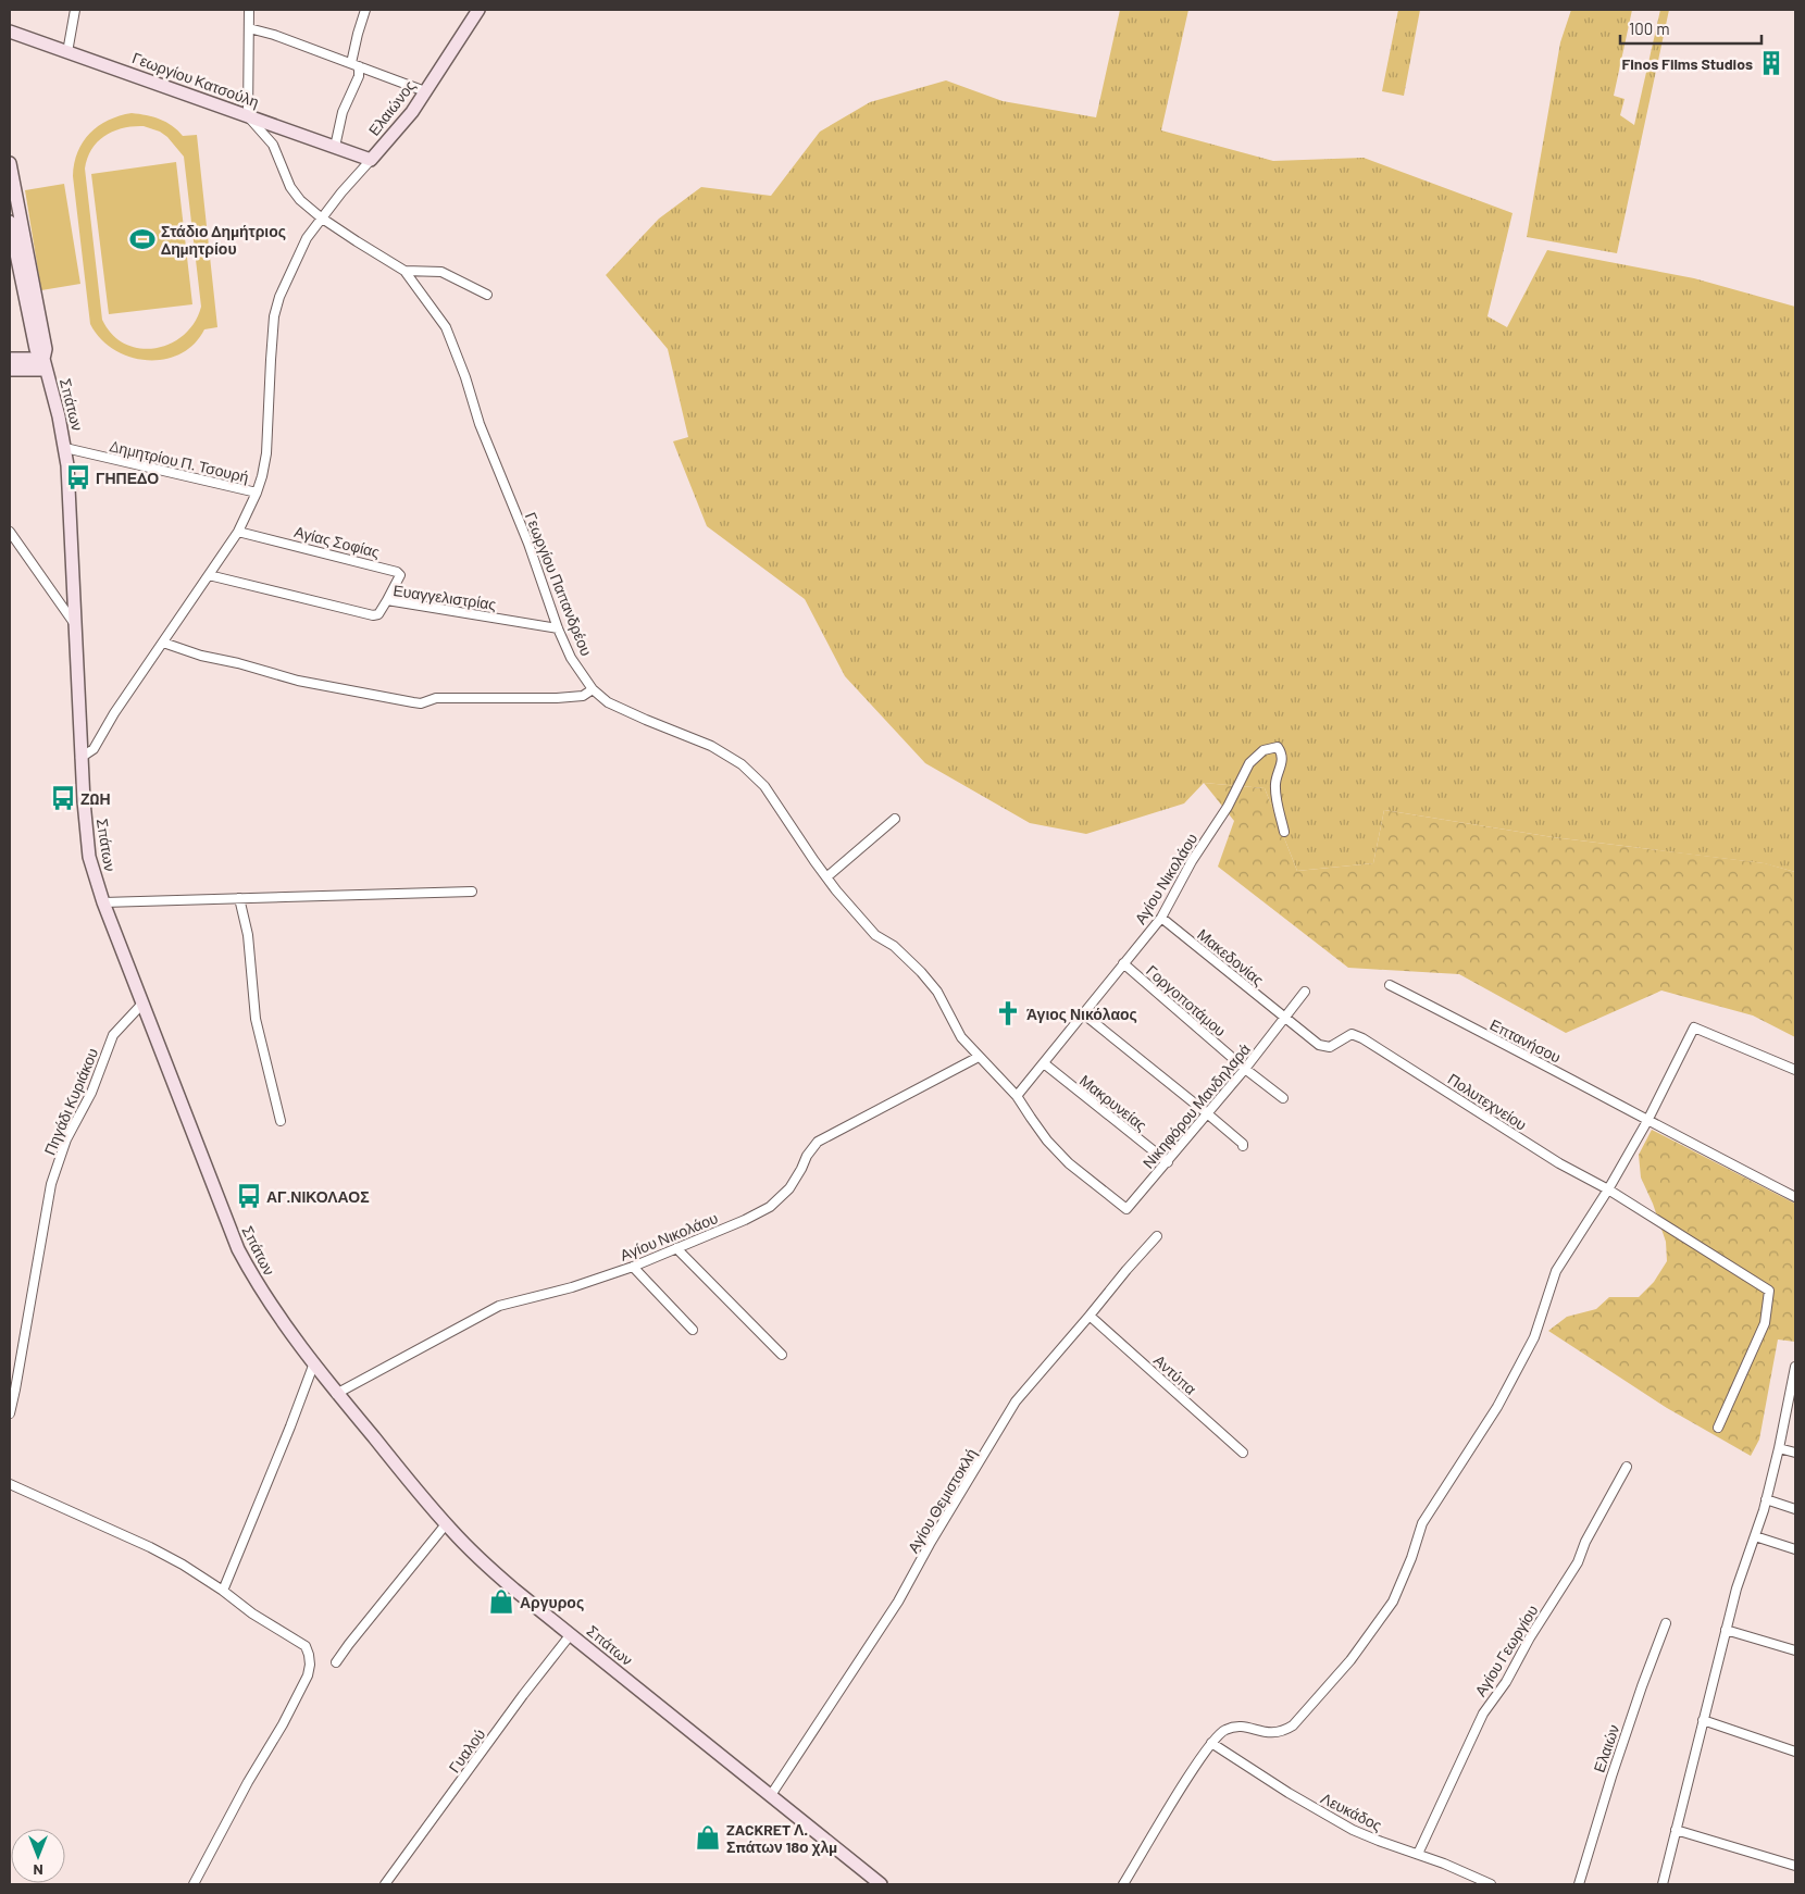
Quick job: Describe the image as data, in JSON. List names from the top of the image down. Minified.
{"streets":{"main road":["Γεωργίου Κατσούλη","Ελαιώνος","Σπάτων"],"street":["Δημητρίου Π. Τσουρή","Αγίας Σοφίας","Γεωργίου Παπανδρέου","Ευαγγελιστρίας","Αγίου Νικολάου","Μακεδονίας","Γοργοποτάμου","Επτανήσου","Πηγάδι Κυριάκου","Πολυτεχνείου","Μακρυνείας","Νικηφόρου Μανδηλαρά","Αντύπα","Αγίου Θεμιστοκλή","Αγίου Γεωργίου","Ελαιών","Γυαλού","Λευκάδος"]},"crossings":[["Γεωργίου Κατσούλη","Ελαιώνος"],["Γεωργίου Κατσούλη","Γεωργίου Παπανδρέου"],["Ελαιώνος","Σπάτων"],["Ελαιώνος","Δημητρίου Π. Τσουρή"],["Ελαιώνος","Αγίας Σοφίας"],["Ελαιώνος","Γεωργίου Παπανδρέου"],["Ελαιώνος","Ευαγγελιστρίας"],["Σπάτων","Δημητρίου Π. Τσουρή"],["Σπάτων","Αγίου Νικολάου"],["Σπάτων","Πηγάδι Κυριάκου"],["Σπάτων","Αγίου Θεμιστοκλή"],["Σπάτων","Γυαλού"],["Αγίας Σοφίας","Ευαγγελιστρίας"],["Γεωργίου Παπανδρέου","Ευαγγελιστρίας"],["Γεωργίου Παπανδρέου","Αγίου Νικολάου"],["Γεωργίου Παπανδρέου","Νικηφόρου Μανδηλαρά"],["Αγίου Νικολάου","Μακεδονίας"],["Αγίου Νικολάου","Γοργοποτάμου"],["Αγίου Νικολάου","Μακρυνείας"],["Μακεδονίας","Πολυτεχνείου"],["Μακεδονίας","Νικηφόρου Μανδηλαρά"],["Γοργοποτάμου","Νικηφόρου Μανδηλαρά"],["Μακρυνείας","Νικηφόρου Μανδηλαρά"],["Αντύπα","Αγίου Θεμιστοκλή"],["Αγίου Γεωργίου","Λευκάδος"]],"places":{"building":["Finos Films Studios"],"sports":["Στάδιο Δημήτριος Δημητρίου"],"bus stop":["ΓΗΠΕΔΟ","ΖΩΗ","ΑΓ.ΝΙΚΟΛΑΟΣ"],"church":["Άγιος Νικόλαος"],"shop":["Αργυρος","ZACKRET Λ. Σπάτων 18ο χλμ"]},"scale_bar":"100 m","north":"bottom"}
